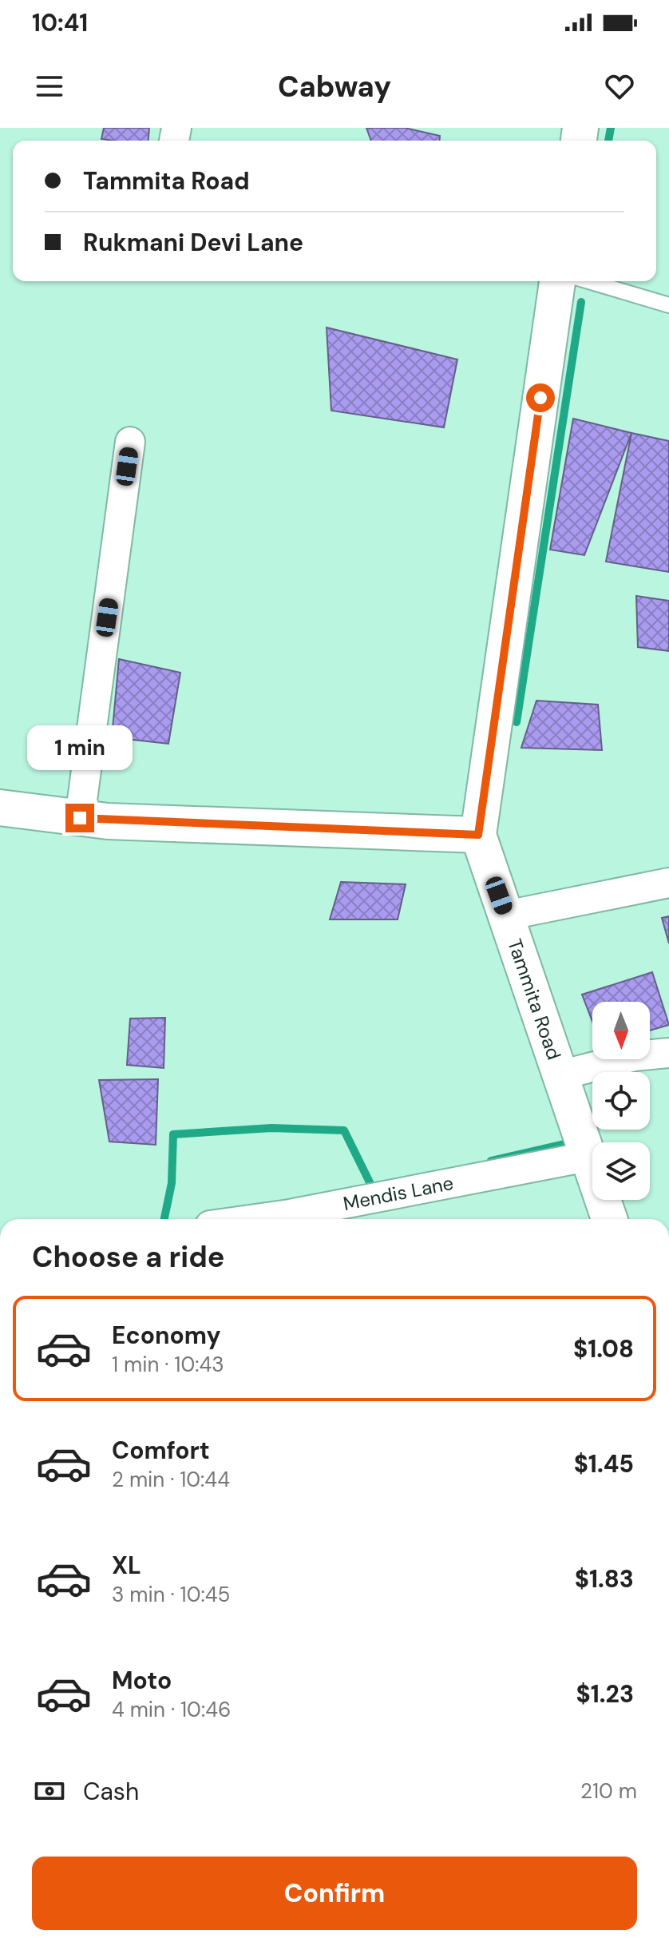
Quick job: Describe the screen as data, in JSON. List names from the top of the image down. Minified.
{"streets":{"street":["Tammita Road","Mendis Lane"]},"crossings":[["Tammita Road","Mendis Lane"]],"north":"bottom","page":{"status":"10:41","header":"Cabway","banner":["Tammita Road","Rukmani Devi Lane"],"bubble":"1 min","heading":"Choose a ride","list":[{"name":"Economy","note":"1 min · 10:43","value":"$1.08"},{"name":"Comfort","note":"2 min · 10:44","value":"$1.45"},{"name":"XL","note":"3 min · 10:45","value":"$1.83"},{"name":"Moto","note":"4 min · 10:46","value":"$1.23"}],"pay":["Cash","210 m"],"buttons":"Confirm"}}
